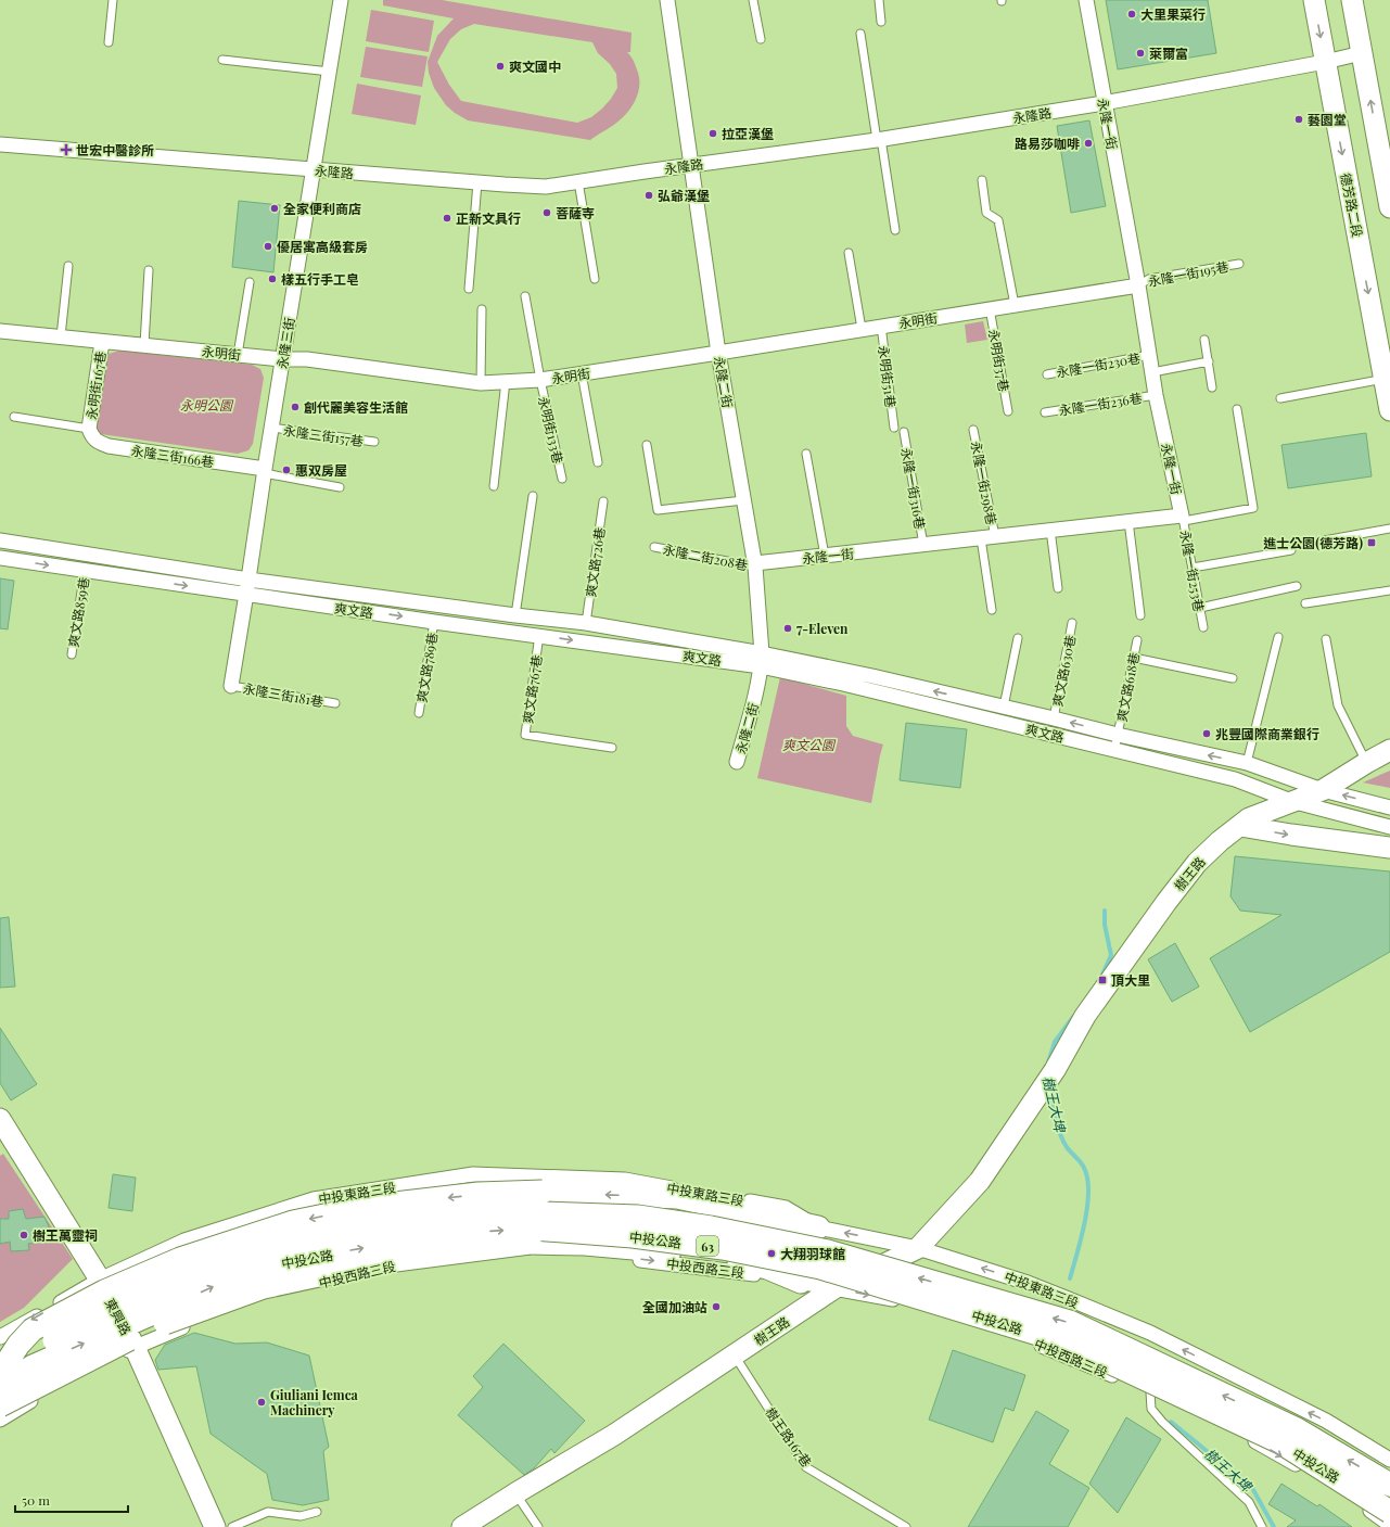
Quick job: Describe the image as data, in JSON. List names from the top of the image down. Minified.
{"streets":{"main road":["中投公路","63"],"street":["永隆路","永隆一街","德芳路二段","永明街","永隆三街","永隆二街","永明街167巷","永隆三街166巷","爽文路","樹王路","中投東路三段","中投西路三段","東興路"],"lane":["永隆一街195巷","永明街37巷","永隆一街230巷","永明街51巷","永隆一街236巷","永明街133巷","永隆三街157巷","永隆一街298巷","永隆一街316巷","永隆二街208巷","爽文路726巷","永隆一街253巷","爽文路859巷","爽文路789巷","爽文路630巷","爽文路618巷","爽文路767巷","永隆三街181巷","樹王路167巷"]},"crossings":[["永隆路","永隆一街"],["永隆路","德芳路二段"],["永隆路","永隆三街"],["永隆路","永隆二街"],["永隆一街","永隆一街195巷"],["永隆一街","永明街"],["永隆一街","永隆一街230巷"],["永隆一街","永隆二街"],["永隆一街","永隆一街236巷"],["永隆一街","永隆一街298巷"],["永隆一街","永隆一街316巷"],["永隆一街","永隆二街208巷"],["永隆一街","永隆一街253巷"],["永隆一街195巷","永明街"],["永明街","永隆三街"],["永明街","永明街37巷"],["永明街","永明街51巷"],["永明街","永隆二街"],["永明街","永明街167巷"],["永明街","永明街133巷"],["永隆三街","永隆三街157巷"],["永隆三街","永隆三街166巷"],["永隆三街","爽文路"],["永隆三街","永隆三街181巷"],["永隆二街","永隆二街208巷"],["永隆二街","爽文路"],["永明街167巷","永隆三街166巷"],["爽文路726巷","爽文路"],["爽文路","爽文路859巷"],["爽文路","爽文路789巷"],["爽文路","爽文路630巷"],["爽文路","爽文路618巷"],["爽文路","爽文路767巷"],["爽文路","樹王路"],["樹王路","中投東路三段"],["樹王路","中投西路三段"],["樹王路","樹王路167巷"],["中投東路三段","東興路"],["中投西路三段","東興路"]],"one_way":["中投東路三段","中投西路三段"],"water":["樹王大埤"],"parks":["永明公園","爽文公園"],"places":{"other":["大里果菜行","萊爾富","爽文國中","藝園堂","拉亞漢堡","路易莎咖啡","弘爺漢堡","全家便利商店","菩薩寺","正新文具行","優居寓高級套房","樣五行手工皂","創代麗美容生活館","惠双房屋","7-Eleven","兆豐國際商業銀行","樹王萬靈祠","大翔羽球館","全國加油站","Giuliani Iemca Machinery"],"health":["世宏中醫診所"],"transit":["進士公園(德芳路)","頂大里"]},"scale_bar":"50 m"}
